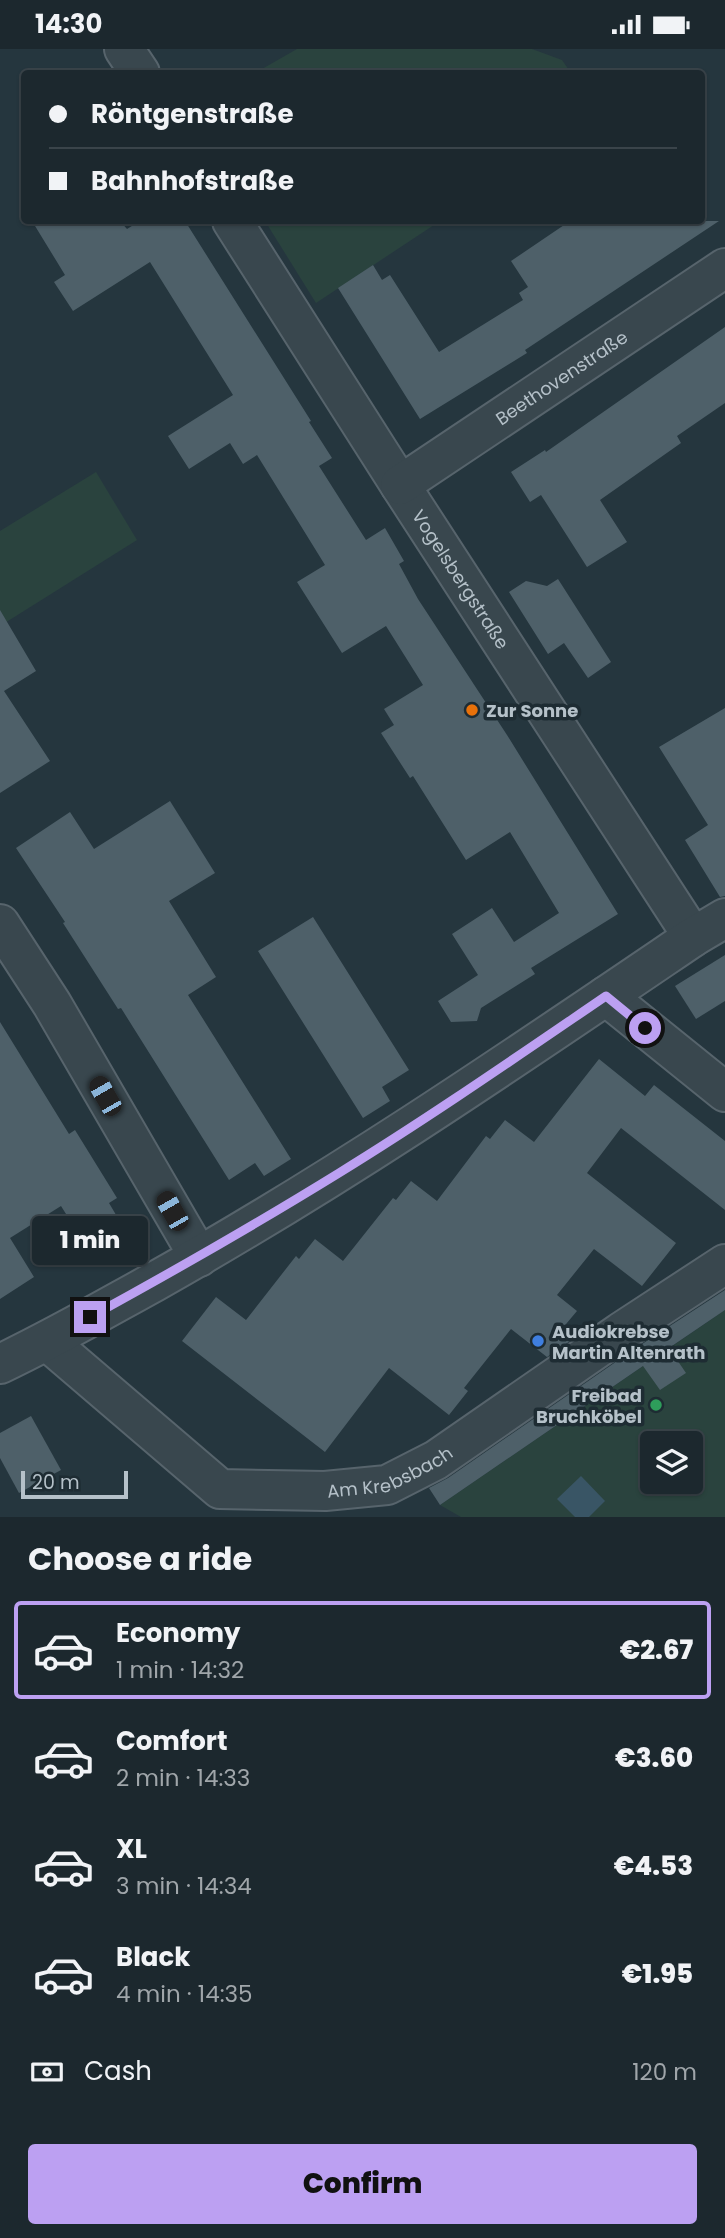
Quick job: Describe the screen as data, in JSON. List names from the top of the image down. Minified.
{"streets":{"street":["Beethovenstraße","Vogelsbergstraße","Am Krebsbach"]},"crossings":[["Beethovenstraße","Vogelsbergstraße"]],"places":["Zur Sonne","Audiokrebse Martin Altenrath","Freibad Bruchköbel"],"scale_bar":"20 m","page":{"status":"14:30","banner":["Röntgenstraße","Bahnhofstraße"],"bubble":"1 min","scale":"20 m","heading":"Choose a ride","list":[{"name":"Economy","note":"1 min · 14:32","value":"€2.67"},{"name":"Comfort","note":"2 min · 14:33","value":"€3.60"},{"name":"XL","note":"3 min · 14:34","value":"€4.53"},{"name":"Black","note":"4 min · 14:35","value":"€1.95"}],"pay":["Cash","120 m"],"buttons":"Confirm"}}
